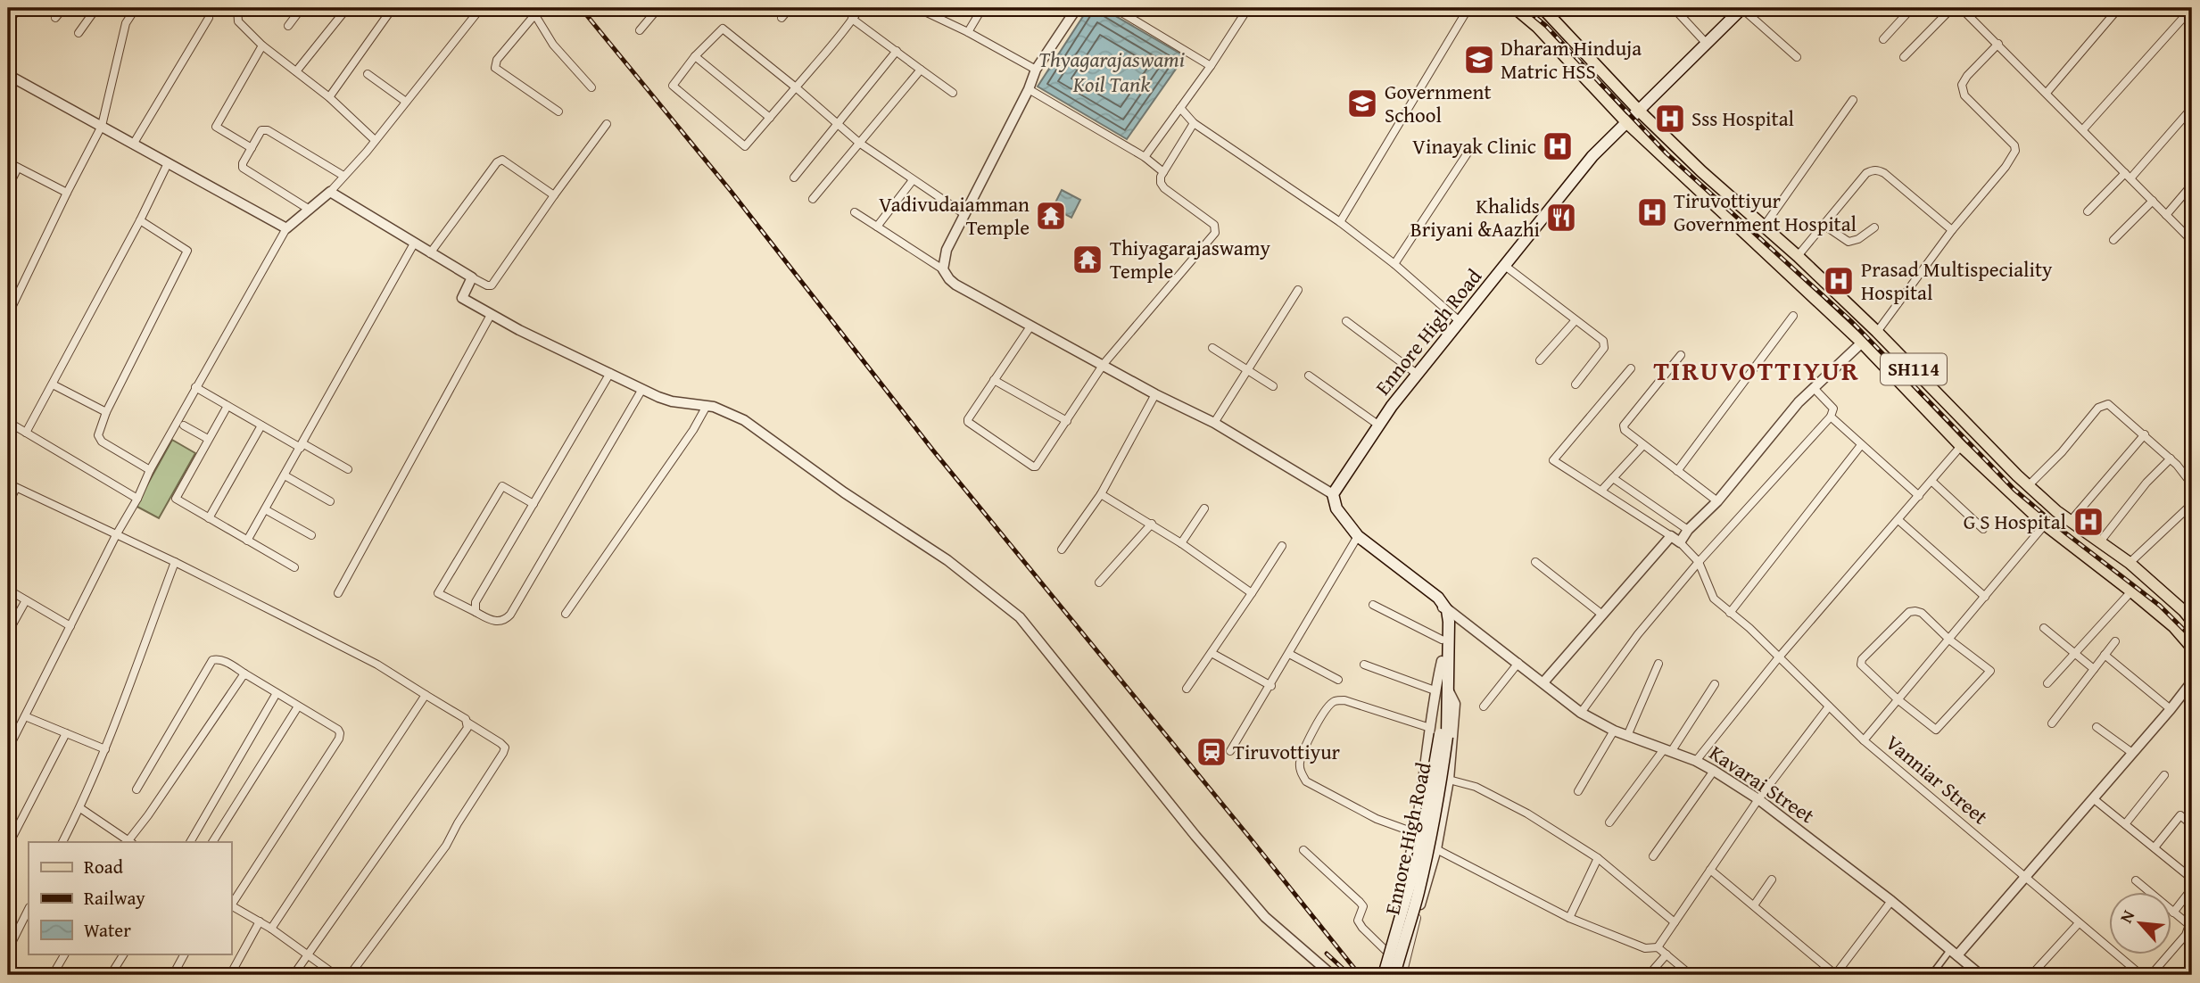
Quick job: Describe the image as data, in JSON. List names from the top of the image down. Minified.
{"streets":{"main road":["Ennore High Road","SH114"],"street":["Vanniar Street","Kavarai Street"]},"crossings":[["Ennore High Road","SH114"],["Ennore High Road","Kavarai Street"]],"districts":["TIRUVOTTIYUR"],"water":["Thyagarajaswami Koil Tank"],"places":{"school or university":["Dharam Hinduja Matric HSS","Government School"],"hospital":["Sss Hospital","Vinayak Clinic","Tiruvottiyur Government Hospital","Prasad Multispeciality Hospital","G S Hospital"],"temple":["Vadivudaiamman Temple","Thiyagarajaswamy Temple"],"restaurant":["Khalids Briyani &Aazhi"],"station":["Tiruvottiyur"]},"legend":["Road","Railway","Water"],"north":"top left"}
